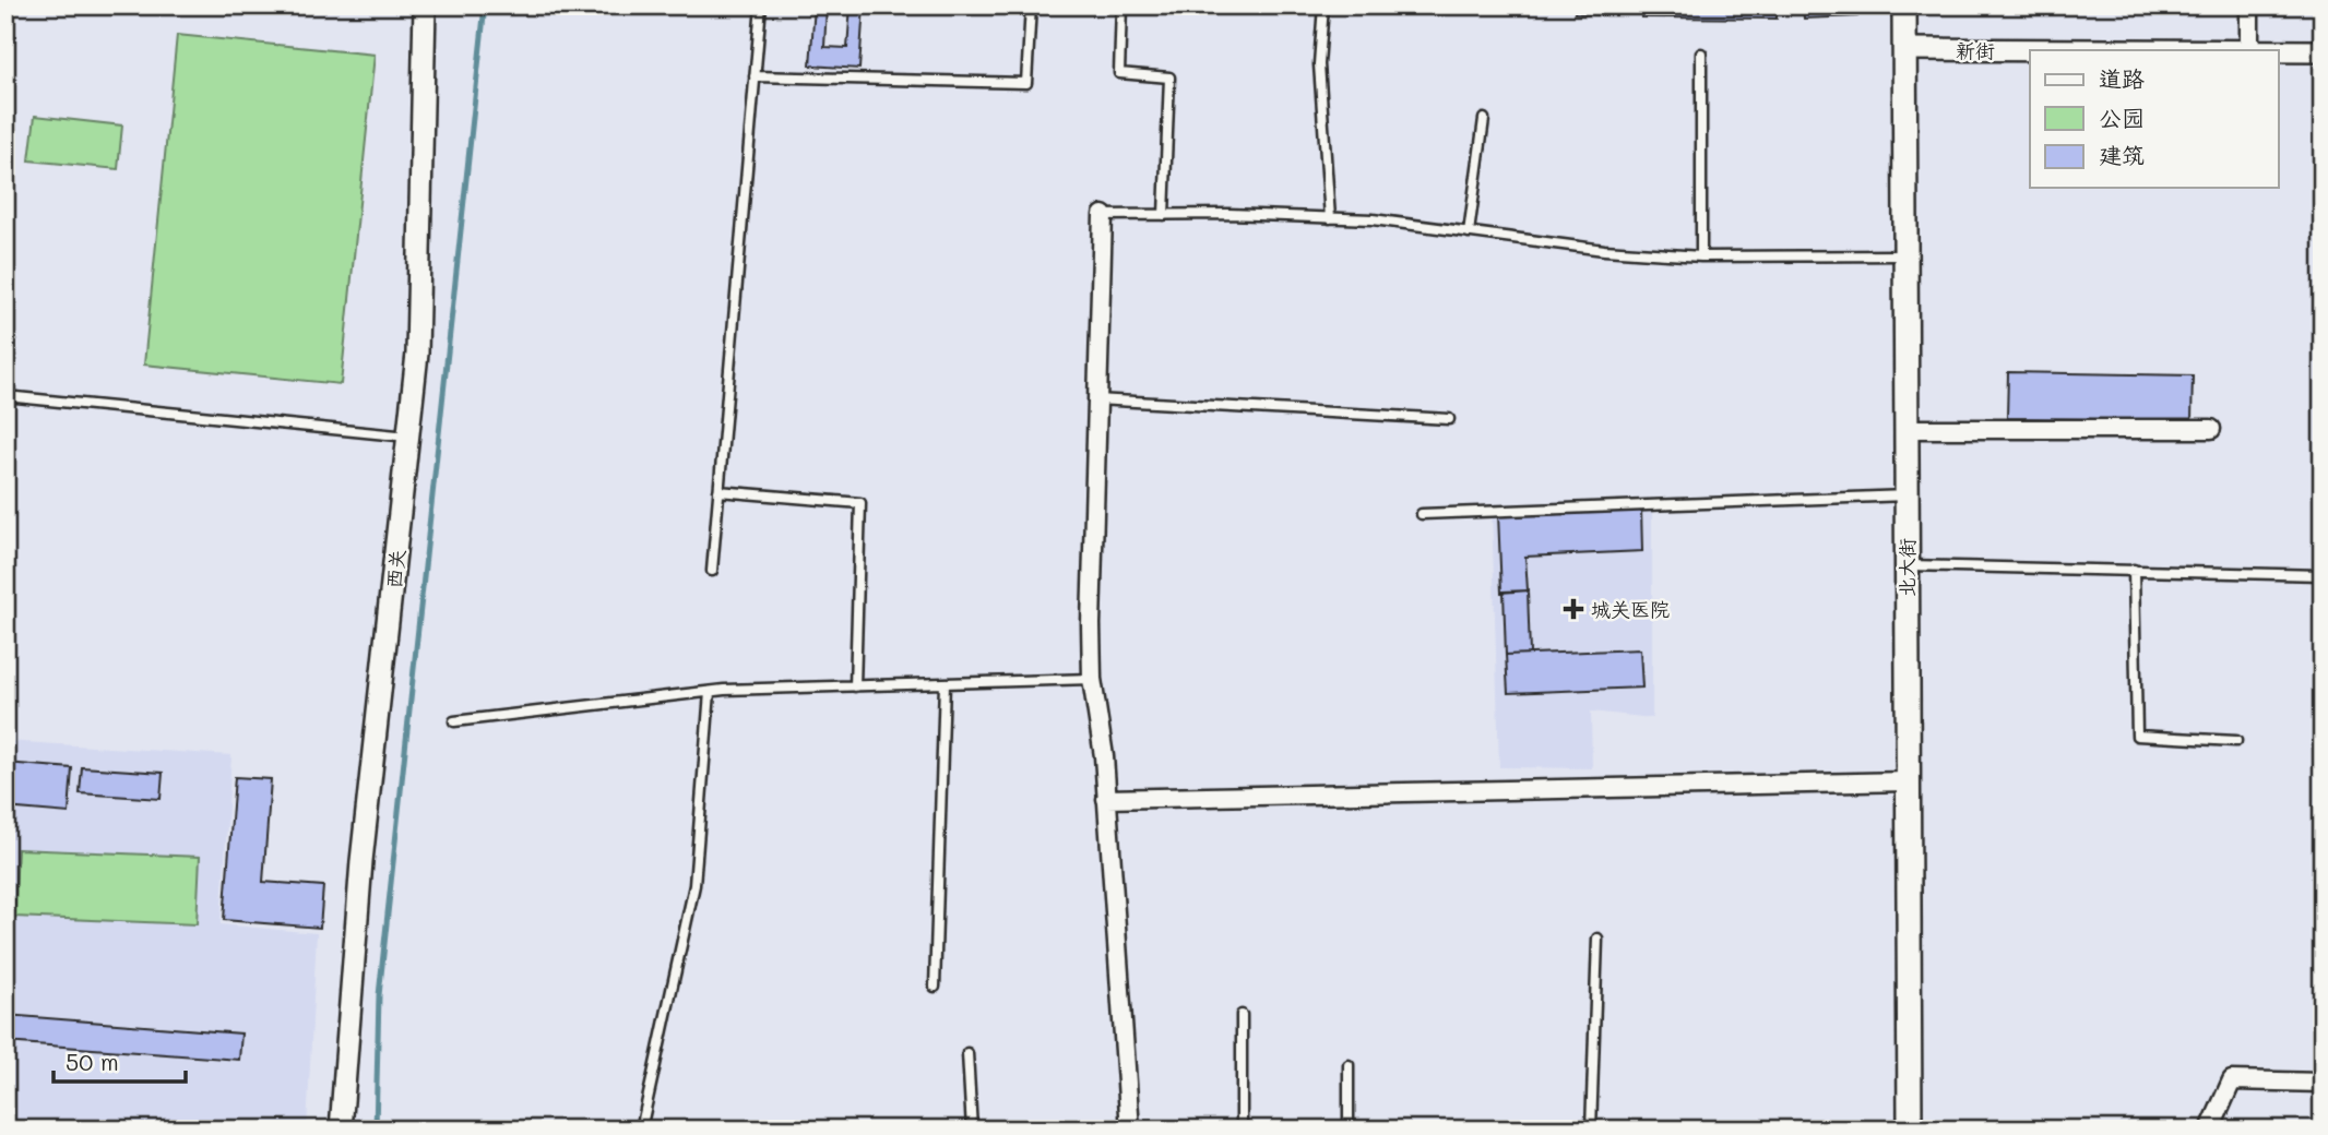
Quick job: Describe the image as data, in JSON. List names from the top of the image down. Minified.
{"streets":{"main road":["北大街"],"street":["新街","西关"]},"crossings":[["新街","北大街"]],"places":{"health":["城关医院"]},"legend":["道路","公园","建筑"],"scale_bar":"50 m"}
